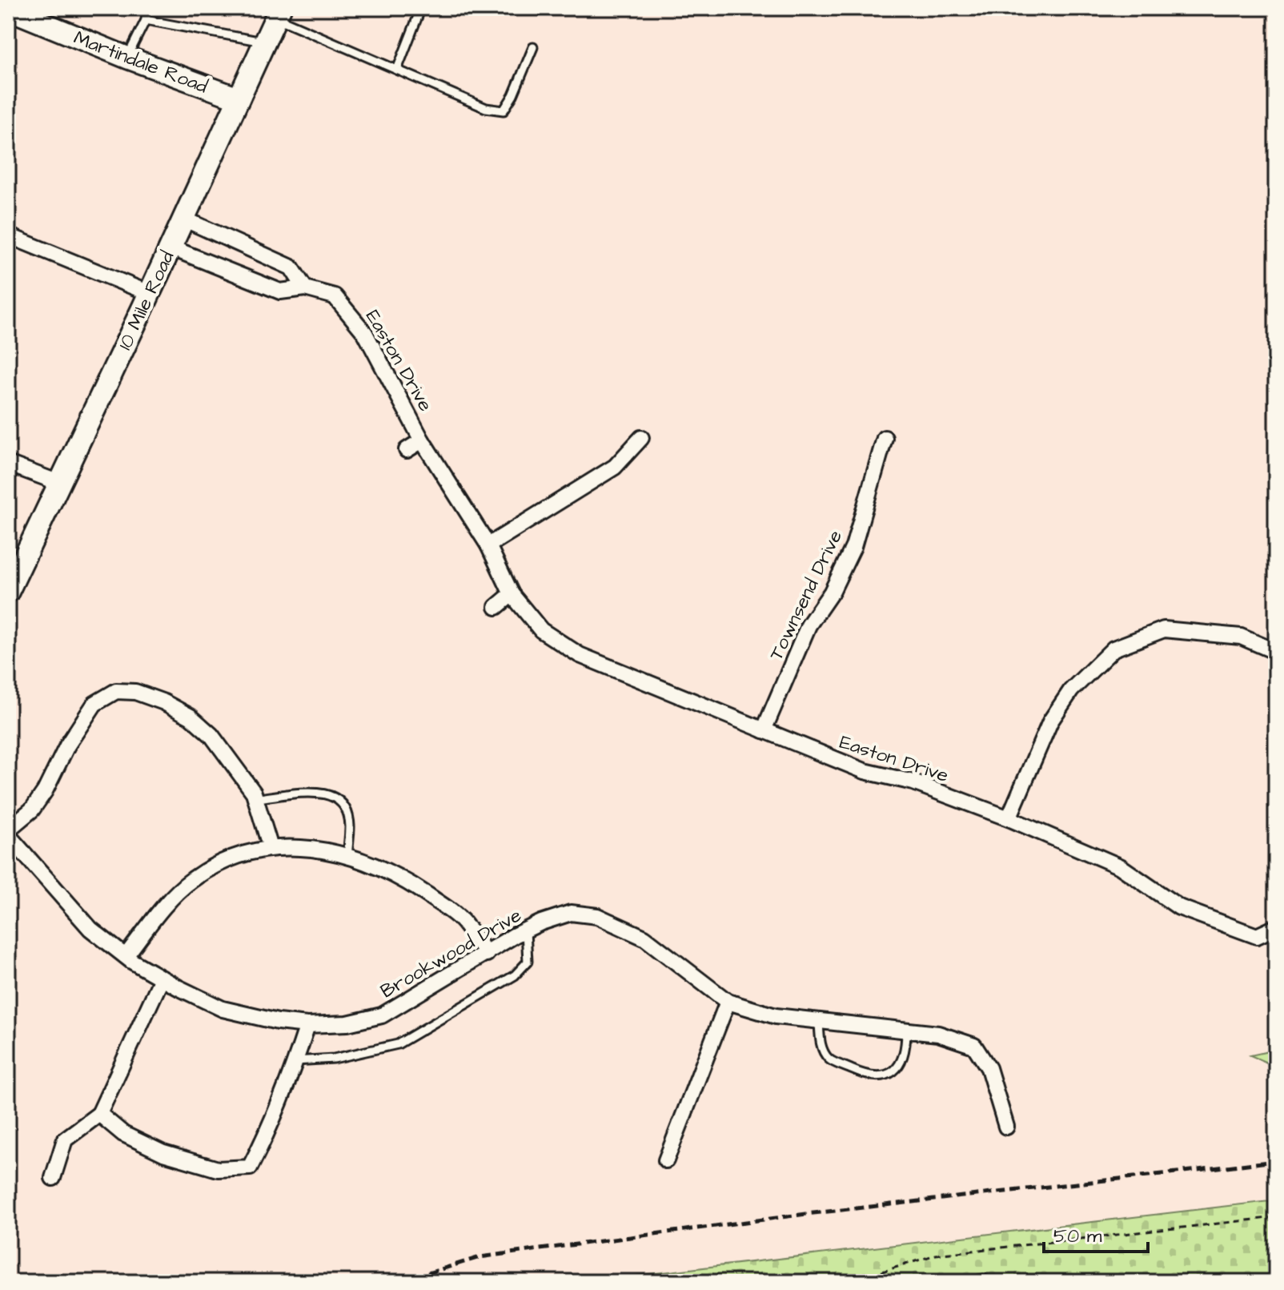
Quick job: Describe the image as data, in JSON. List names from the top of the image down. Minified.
{"streets":{"main road":["Martindale Road","10 Mile Road"],"street":["Easton Drive","Townsend Drive","Brookwood Drive"]},"crossings":[["Martindale Road","10 Mile Road"],["10 Mile Road","Easton Drive"],["Easton Drive","Townsend Drive"]],"scale_bar":"50 m"}
